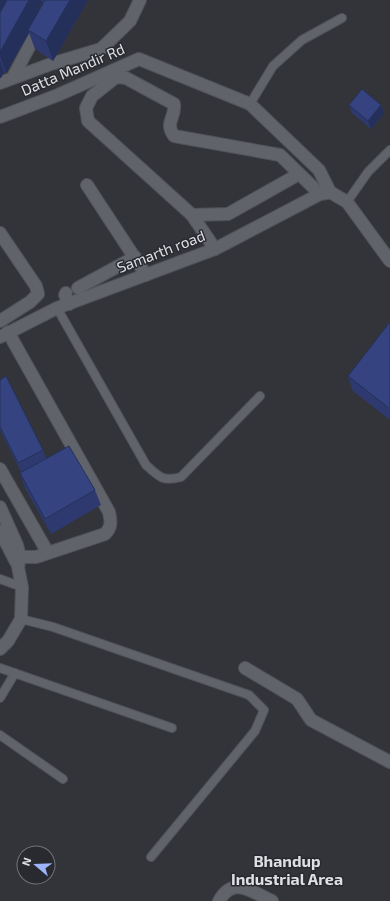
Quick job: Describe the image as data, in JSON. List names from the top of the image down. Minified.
{"streets":{"street":["Datta Mandir Rd","Samarth road"]},"crossings":[["Datta Mandir Rd","Samarth road"]],"districts":["Bhandup Industrial Area"],"north":"left"}
